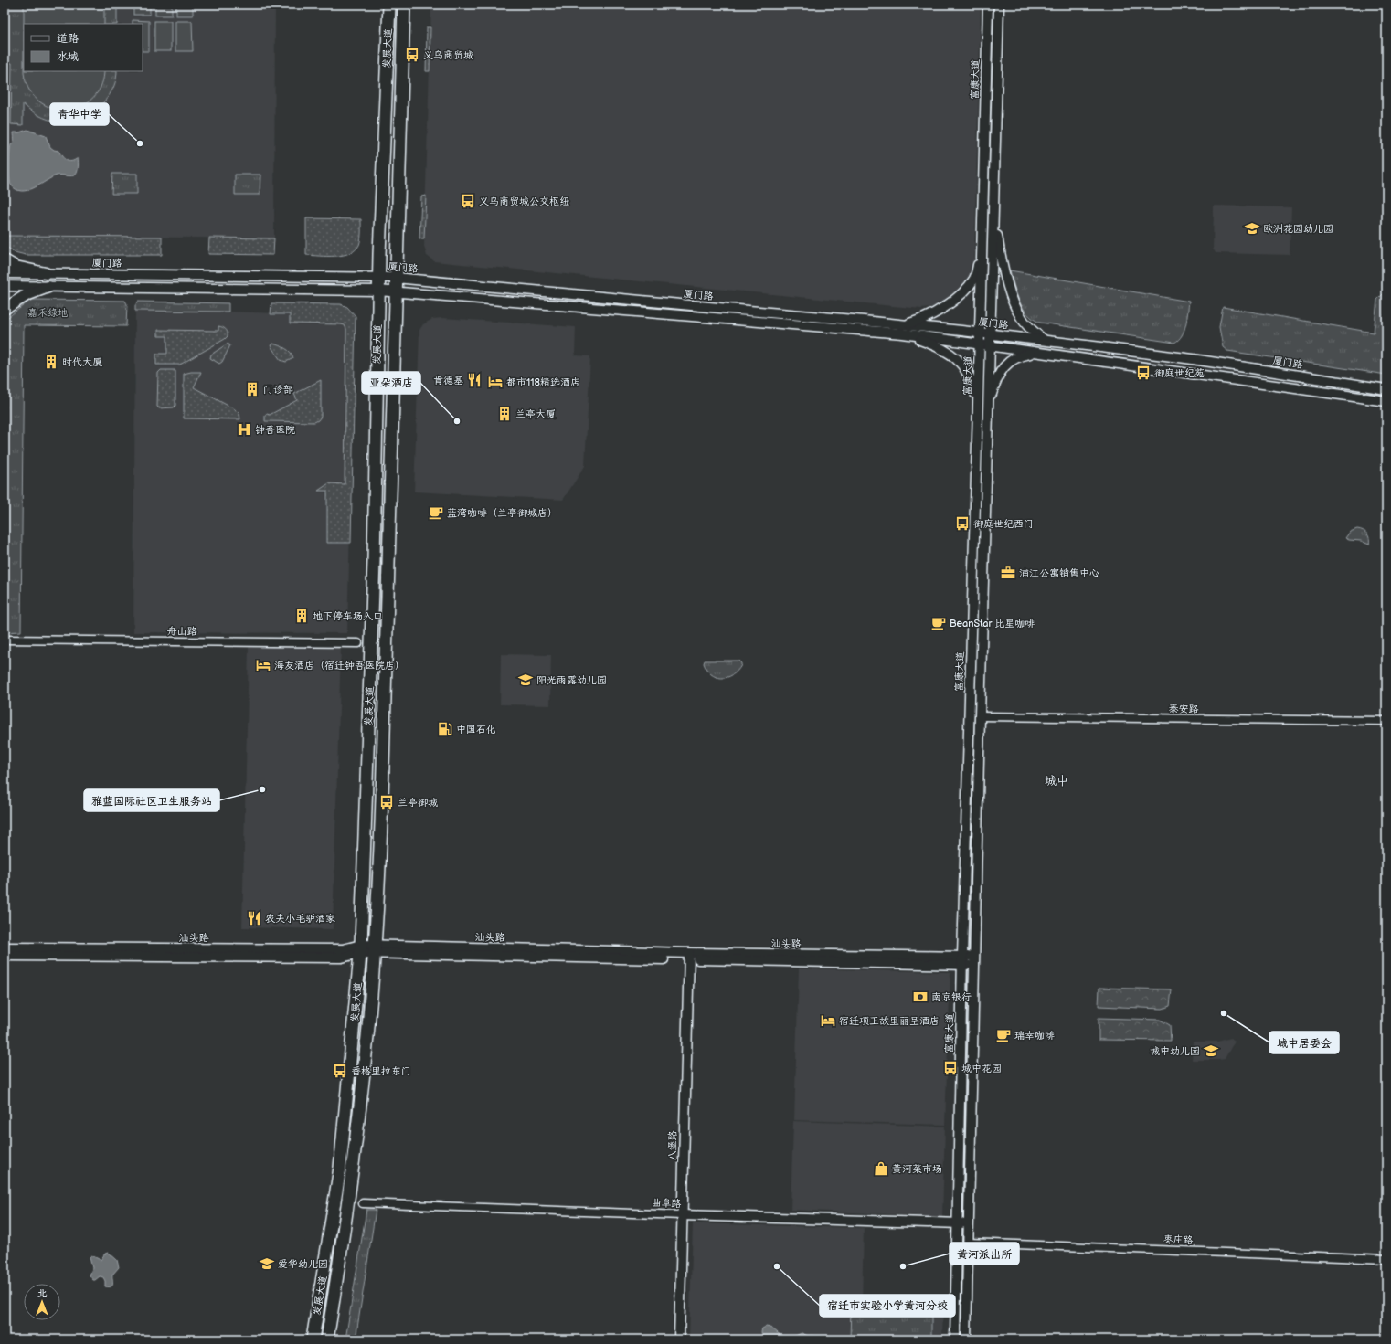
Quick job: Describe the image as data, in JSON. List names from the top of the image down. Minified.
{"streets":{"main road":["发展大道"],"street":["富康大道","厦门路","舟山路","泰安路","汕头路","八堡路","曲阜路","枣庄路"]},"crossings":[["发展大道","厦门路"],["发展大道","汕头路"],["富康大道","厦门路"],["富康大道","泰安路"],["富康大道","汕头路"],["富康大道","曲阜路"],["富康大道","枣庄路"],["汕头路","八堡路"],["八堡路","曲阜路"]],"districts":["城中"],"parks":["嘉禾绿地"],"places":{"bus stop":["义乌商贸城","义乌商贸城公交枢纽","御庭世纪苑","御庭世纪西门","兰亭御城","城中花园","香格里拉东门"],"other":["青华中学","亚朵酒店","雅蓝国际社区卫生服务站","城中居委会","宿迁市实验小学黄河分校","黄河派出所"],"school or university":["欧洲花园幼儿园","阳光雨露幼儿园","城中幼儿园","爱华幼儿园"],"building":["时代大厦","门诊部","兰亭大厦","地下停车场入口"],"restaurant":["肯德基","农夫小毛驴酒家"],"hotel":["都市118精选酒店","海友酒店（宿迁钟吾医院店）","宿迁项王故里丽呈酒店"],"hospital":["钟吾医院"],"cafe":["蓝湾咖啡（兰亭御城店）","BeanStar 比星咖啡","瑞幸咖啡"],"office":["浦江公寓销售中心"],"fuel station":["中国石化"],"bank":["南京银行"],"shop":["黄河菜市场"]},"legend":["道路","水域"],"north":"top"}
